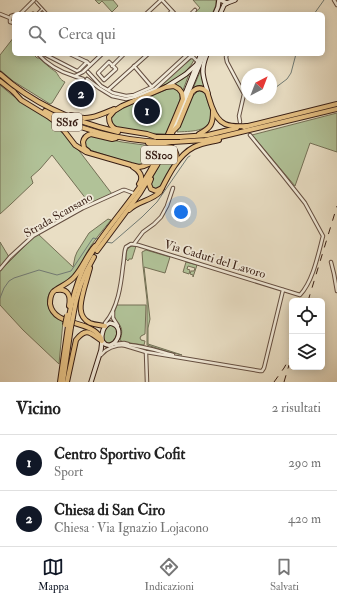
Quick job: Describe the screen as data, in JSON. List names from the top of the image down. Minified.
{"streets":{"highway":["SS16","SS100"],"street":["Strada Scansano","Via Caduti del Lavoro"]},"crossings":[["SS16","SS100"]],"north":"top right","page":{"search":"Cerca qui","pins":["2","1"],"heading":["Vicino","2 risultati"],"list":[{"mark":"1","name":"Centro Sportivo Cofit","note":"Sport","value":"290 m"},{"mark":"2","name":"Chiesa di San Ciro","note":"Chiesa · Via Ignazio Lojacono","value":"420 m"}],"nav":["Mappa","Indicazioni","Salvati"]}}
